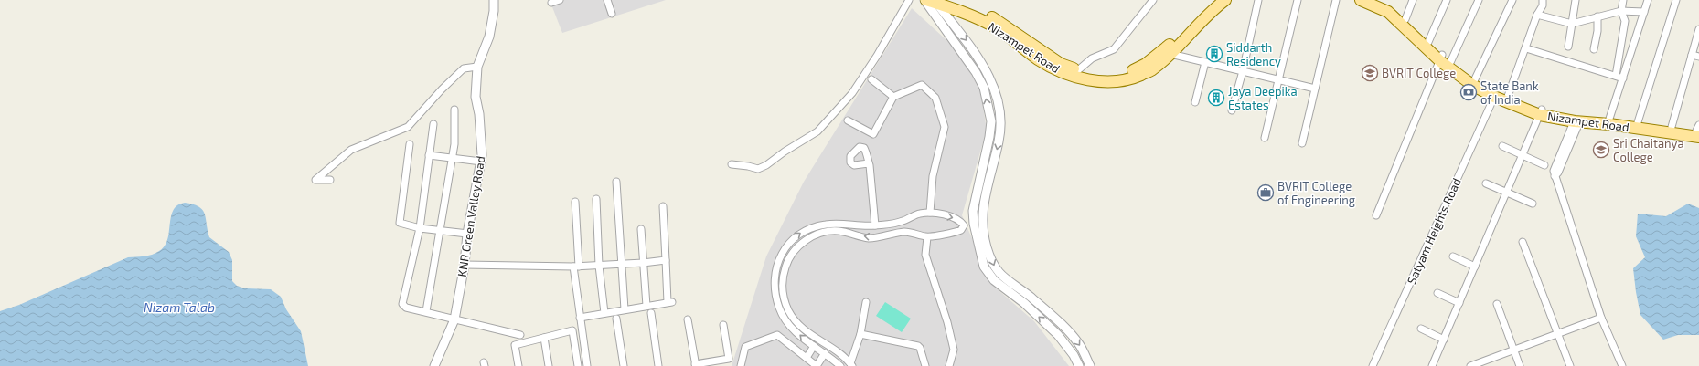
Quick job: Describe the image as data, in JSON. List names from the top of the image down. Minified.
{"streets":{"main road":["Nizampet Road"],"street":["KNR Green Valley Road","Satyam Heights Road"]},"crossings":[["Nizampet Road","Satyam Heights Road"]],"water":["Nizam Talab"],"places":{"building":["Siddarth Residency","Jaya Deepika Estates"],"school or university":["BVRIT College","Sri Chaitanya College"],"bank":["State Bank of India"],"office":["BVRIT College of Engineering"]}}
